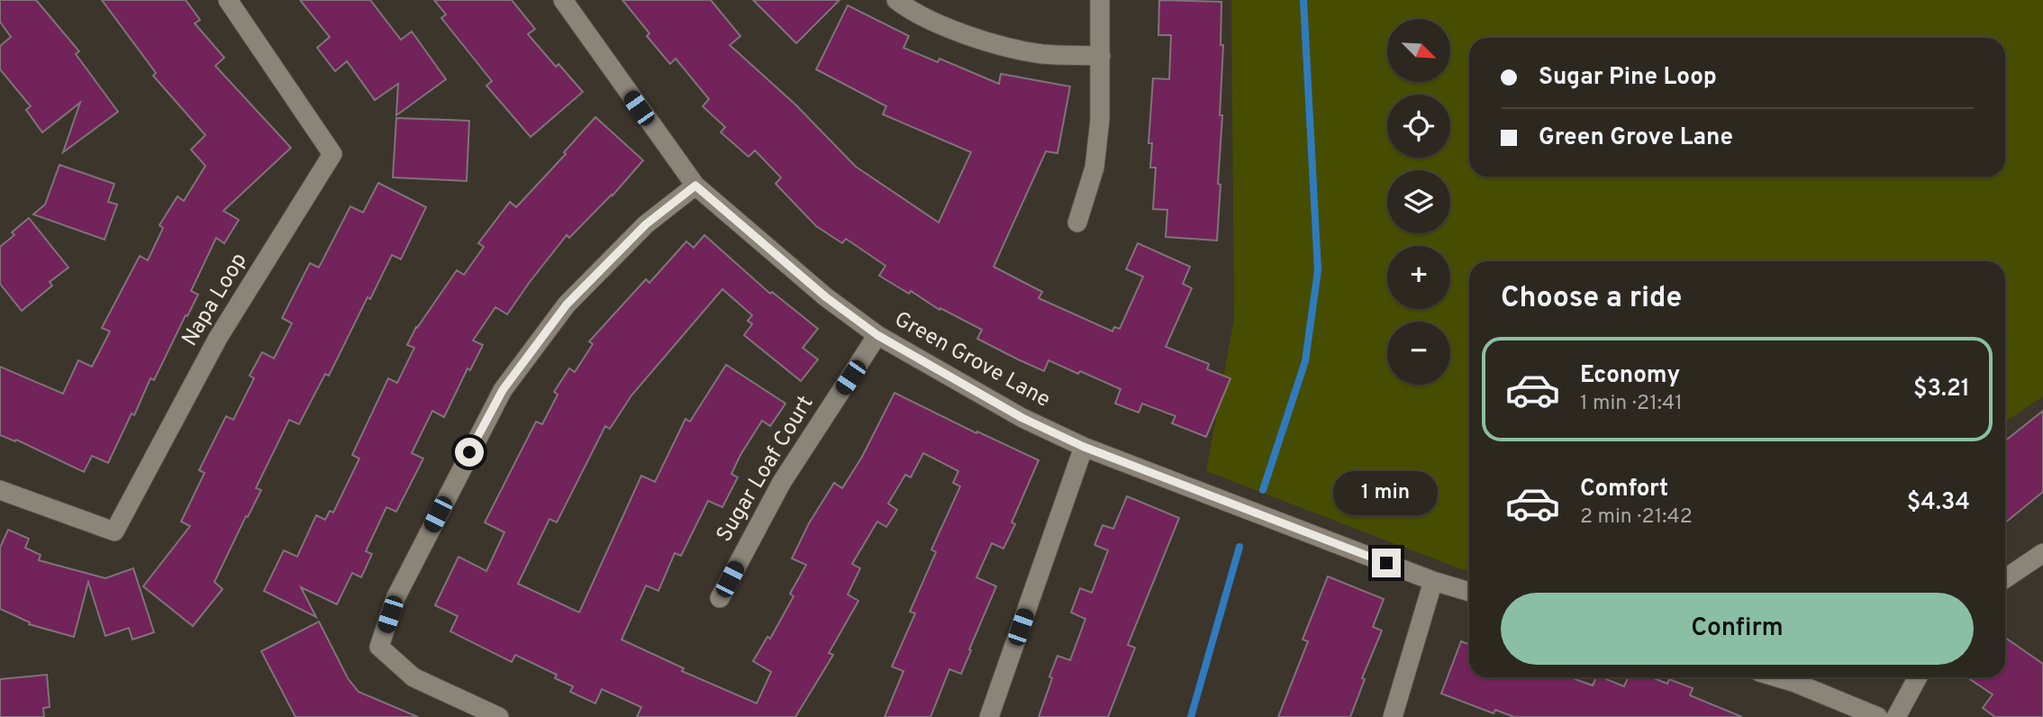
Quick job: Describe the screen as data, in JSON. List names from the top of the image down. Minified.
{"streets":{"street":["Napa Loop","Green Grove Lane","Sugar Loaf Court"]},"crossings":[["Green Grove Lane","Sugar Loaf Court"]],"north":"bottom right","page":{"map_buttons":["+","−"],"banner":["Sugar Pine Loop","Green Grove Lane"],"heading":"Choose a ride","list":[{"name":"Economy","note":"1 min · 21:41","value":"$3.21"},{"name":"Comfort","note":"2 min · 21:42","value":"$4.34"}],"bubble":"1 min","buttons":"Confirm"}}
